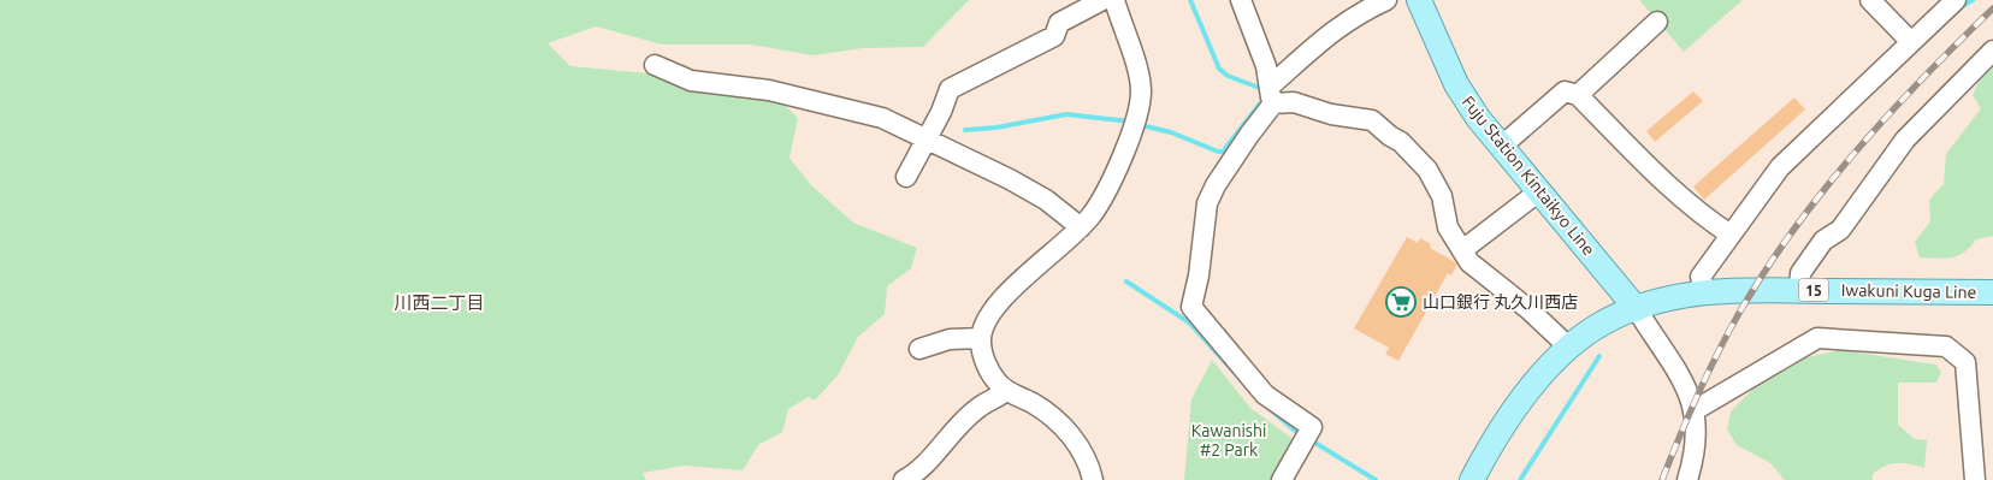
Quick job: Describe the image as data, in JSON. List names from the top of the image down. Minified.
{"streets":{"main road":["Fuju Station Kintaikyo Line","15","Iwakuni Kuga Line"]},"crossings":[["Fuju Station Kintaikyo Line","Iwakuni Kuga Line"]],"districts":["川西二丁目"],"parks":["Kawanishi #2 Park"],"places":{"supermarket":["山口銀行 丸久川西店"]}}
